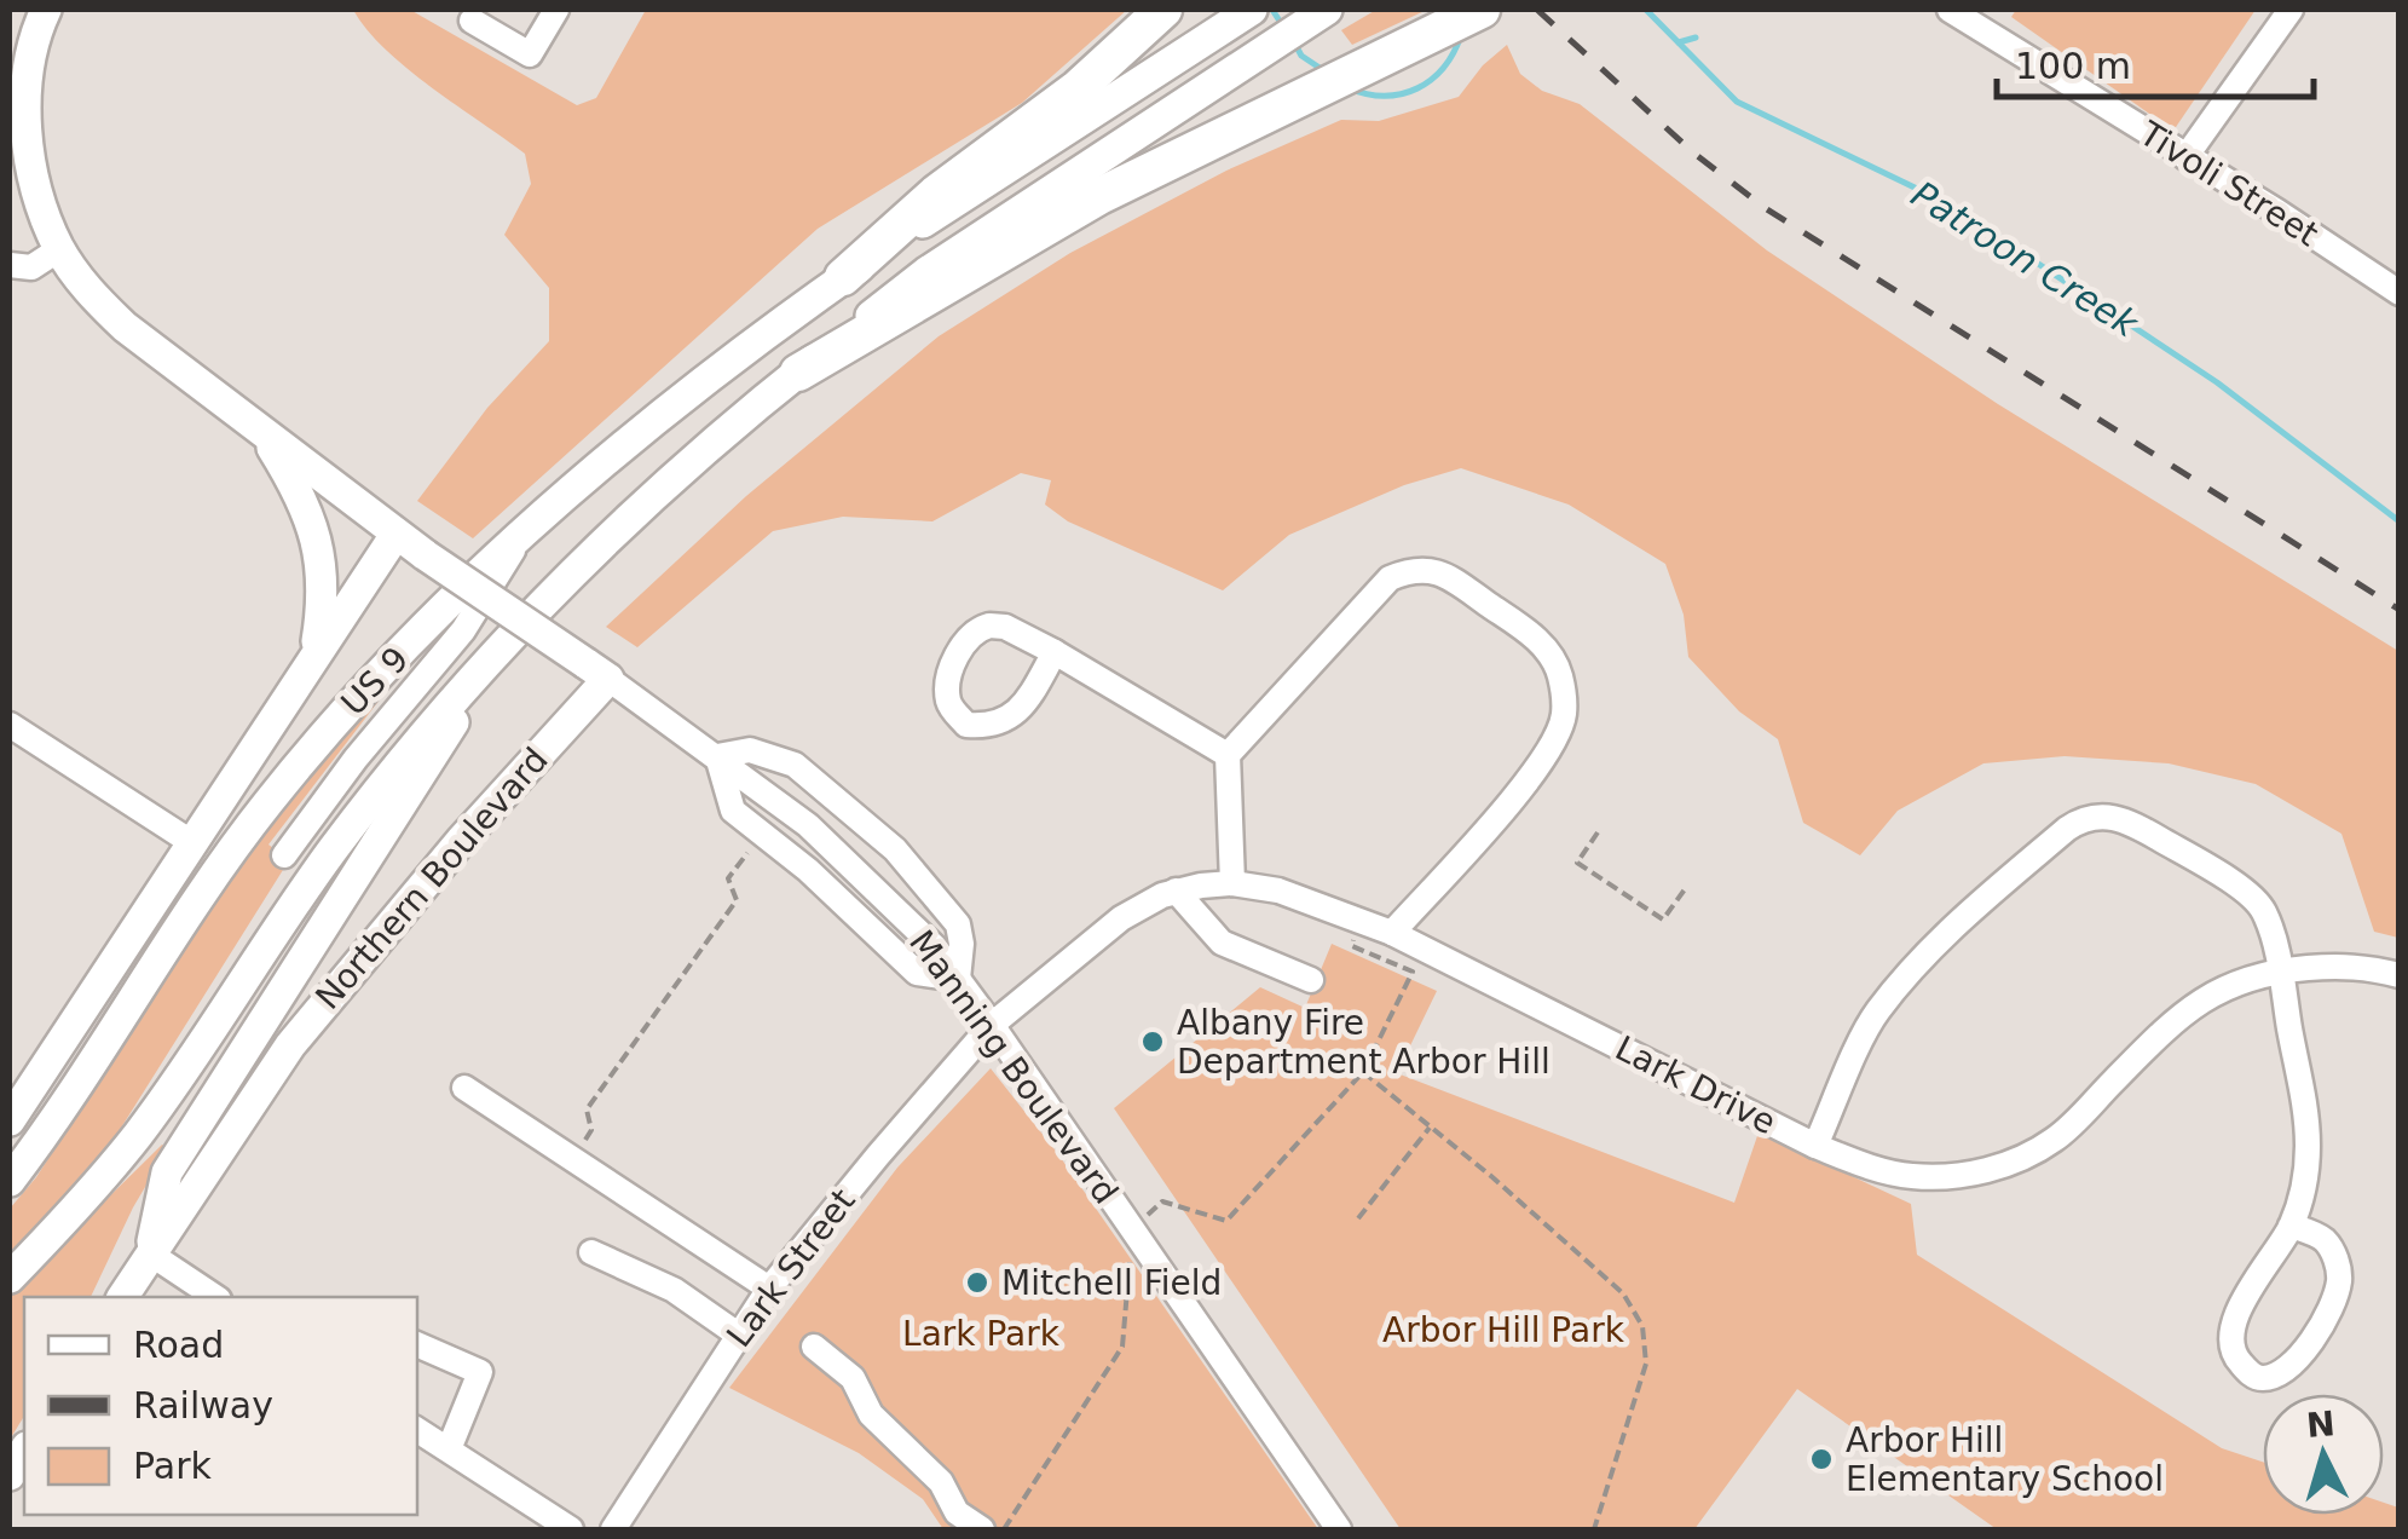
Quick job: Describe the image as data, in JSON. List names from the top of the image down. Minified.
{"streets":{"main road":["US 9","Northern Boulevard"],"street":["Tivoli Street","Manning Boulevard","Lark Drive","Lark Street"]},"crossings":[["Northern Boulevard","Manning Boulevard"],["Manning Boulevard","Lark Drive"],["Manning Boulevard","Lark Street"],["Lark Drive","Lark Street"]],"water":["Patroon Creek"],"parks":["Arbor Hill Park","Lark Park"],"places":["Albany Fire Department Arbor Hill","Mitchell Field","Arbor Hill Elementary School"],"legend":["Road","Railway","Park"],"scale_bar":"100 m","north":"top"}
